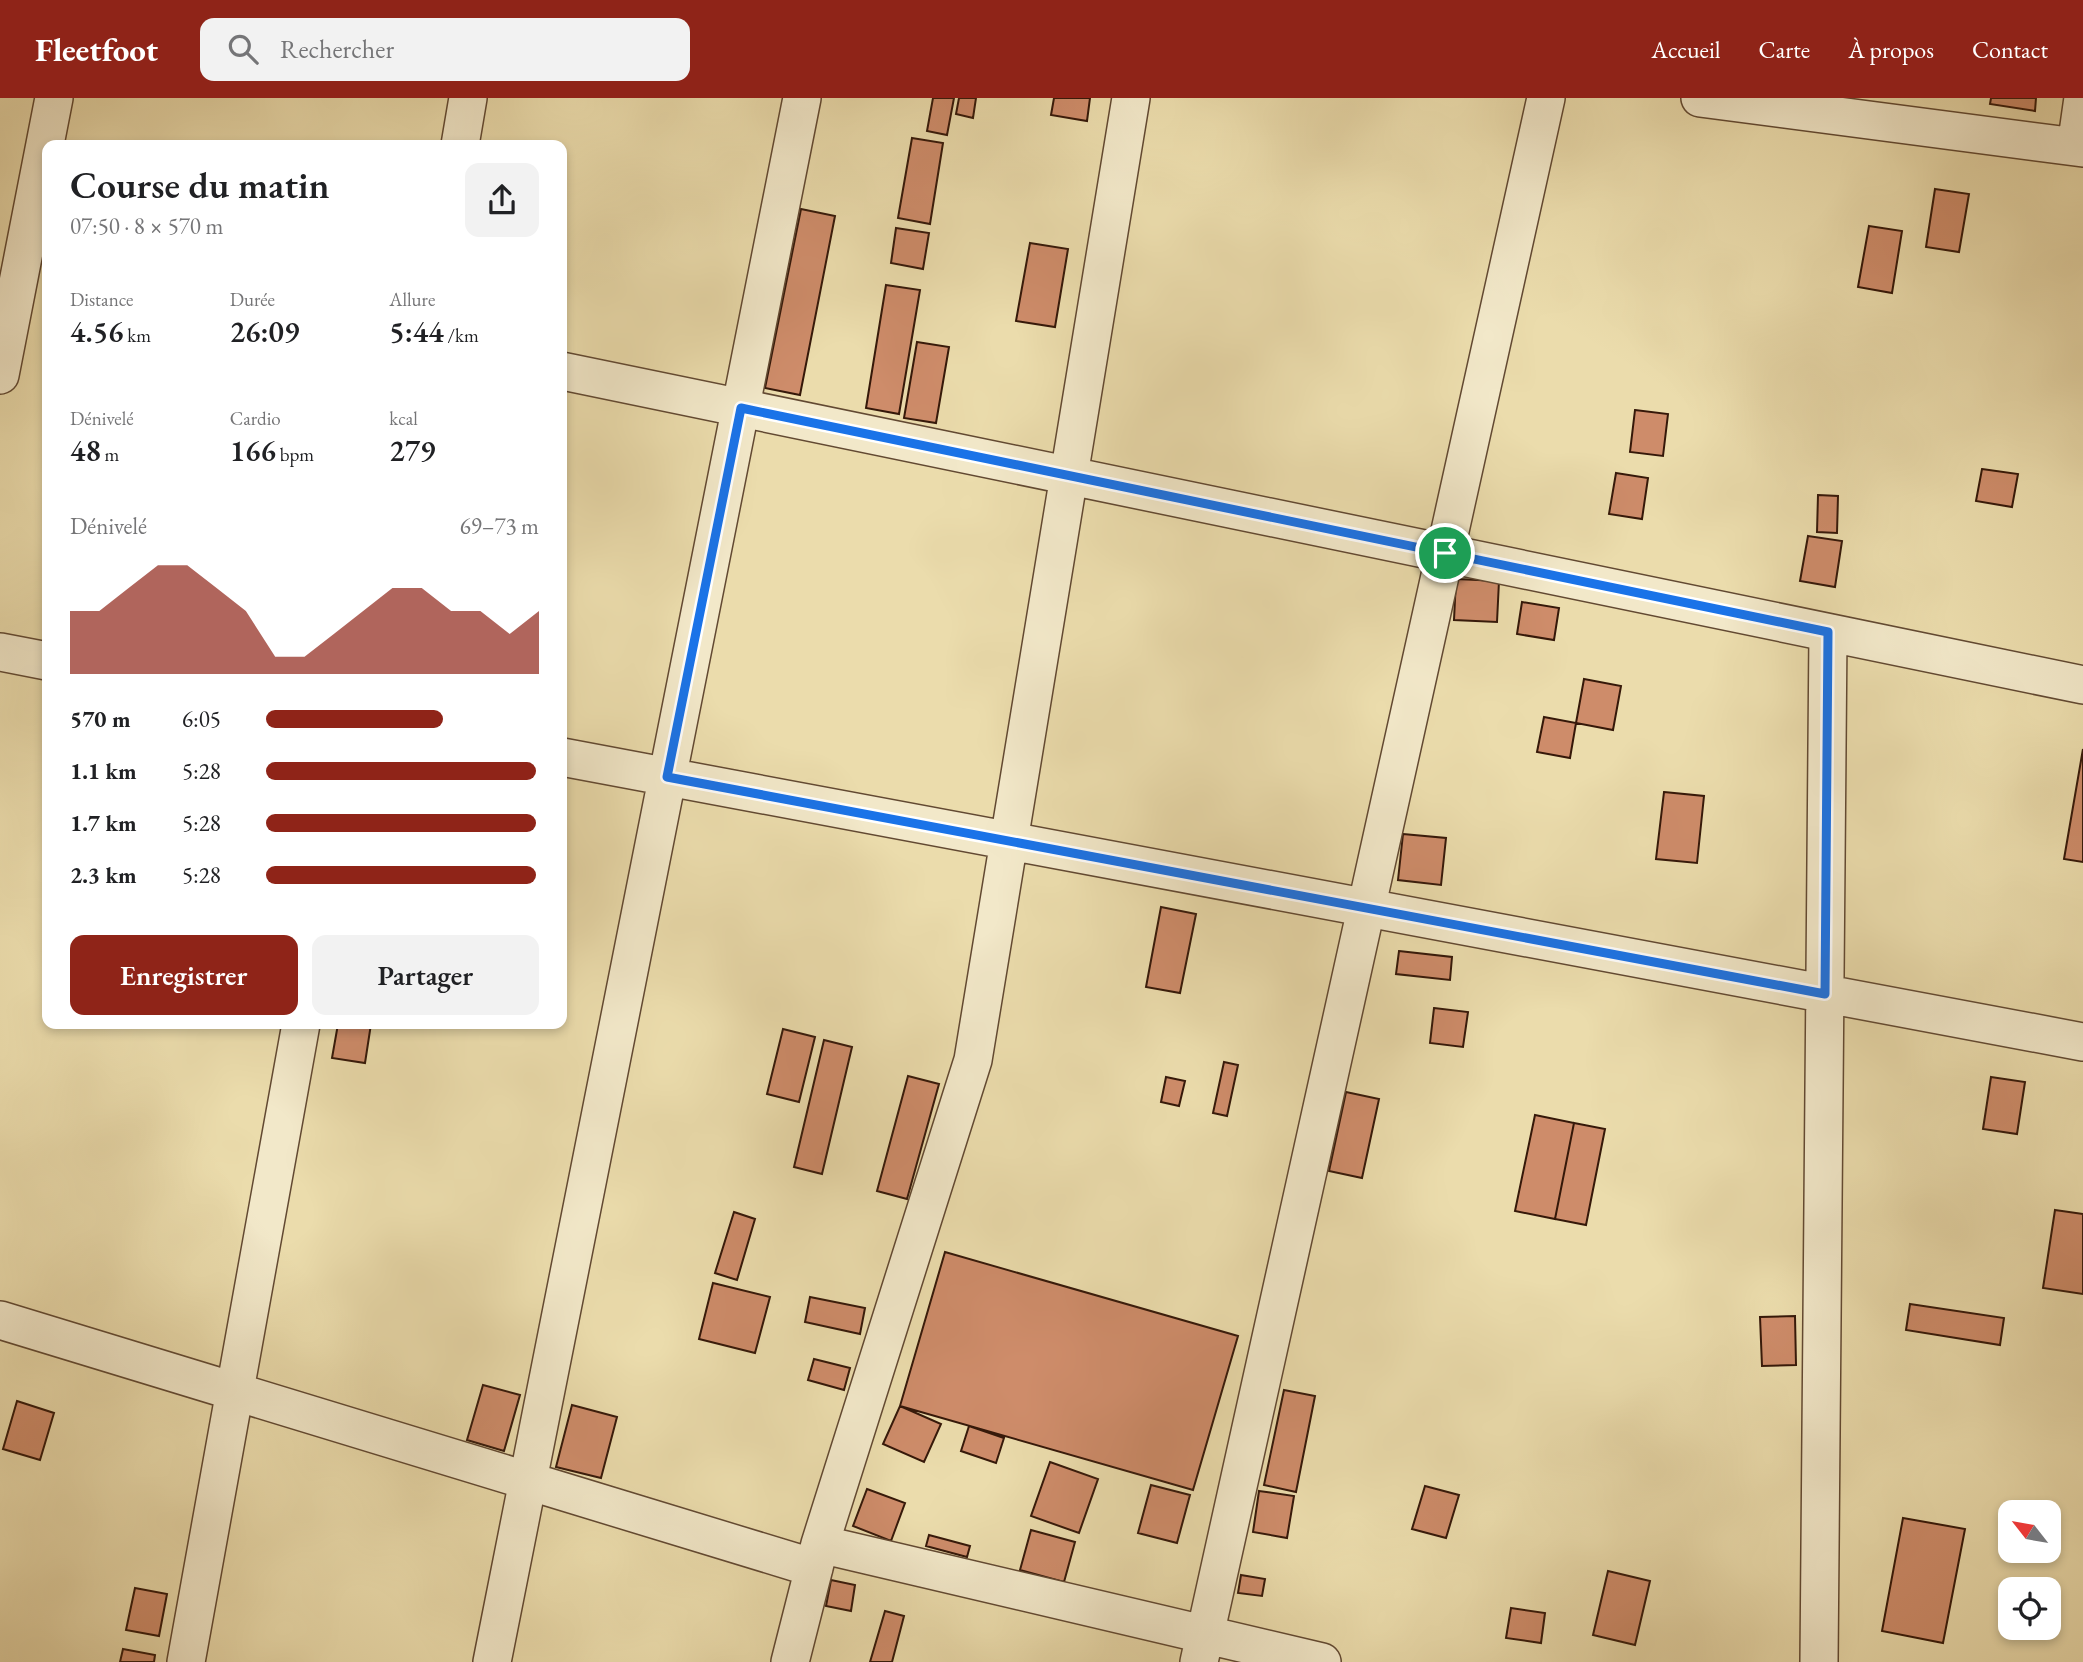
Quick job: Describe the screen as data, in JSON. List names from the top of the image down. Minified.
{"north":"top left","page":{"header":"Fleetfoot","search":"Rechercher","nav":["Accueil","Carte","À propos","Contact"],"heading":["Course du matin","07:50 · 8 × 570 m"],"stats":[["Distance","4.56 km"],["Durée","26:09"],["Allure","5:44 /km"],["Dénivelé","48 m"],["Cardio","166 bpm"],["kcal","279"]],"chart":["Dénivelé","69–73 m"],"list":[{"name":"570 m","note":"6:05"},{"name":"1.1 km","note":"5:28"},{"name":"1.7 km","note":"5:28"},{"name":"2.3 km","note":"5:28"}],"buttons":["Enregistrer","Partager"]}}
